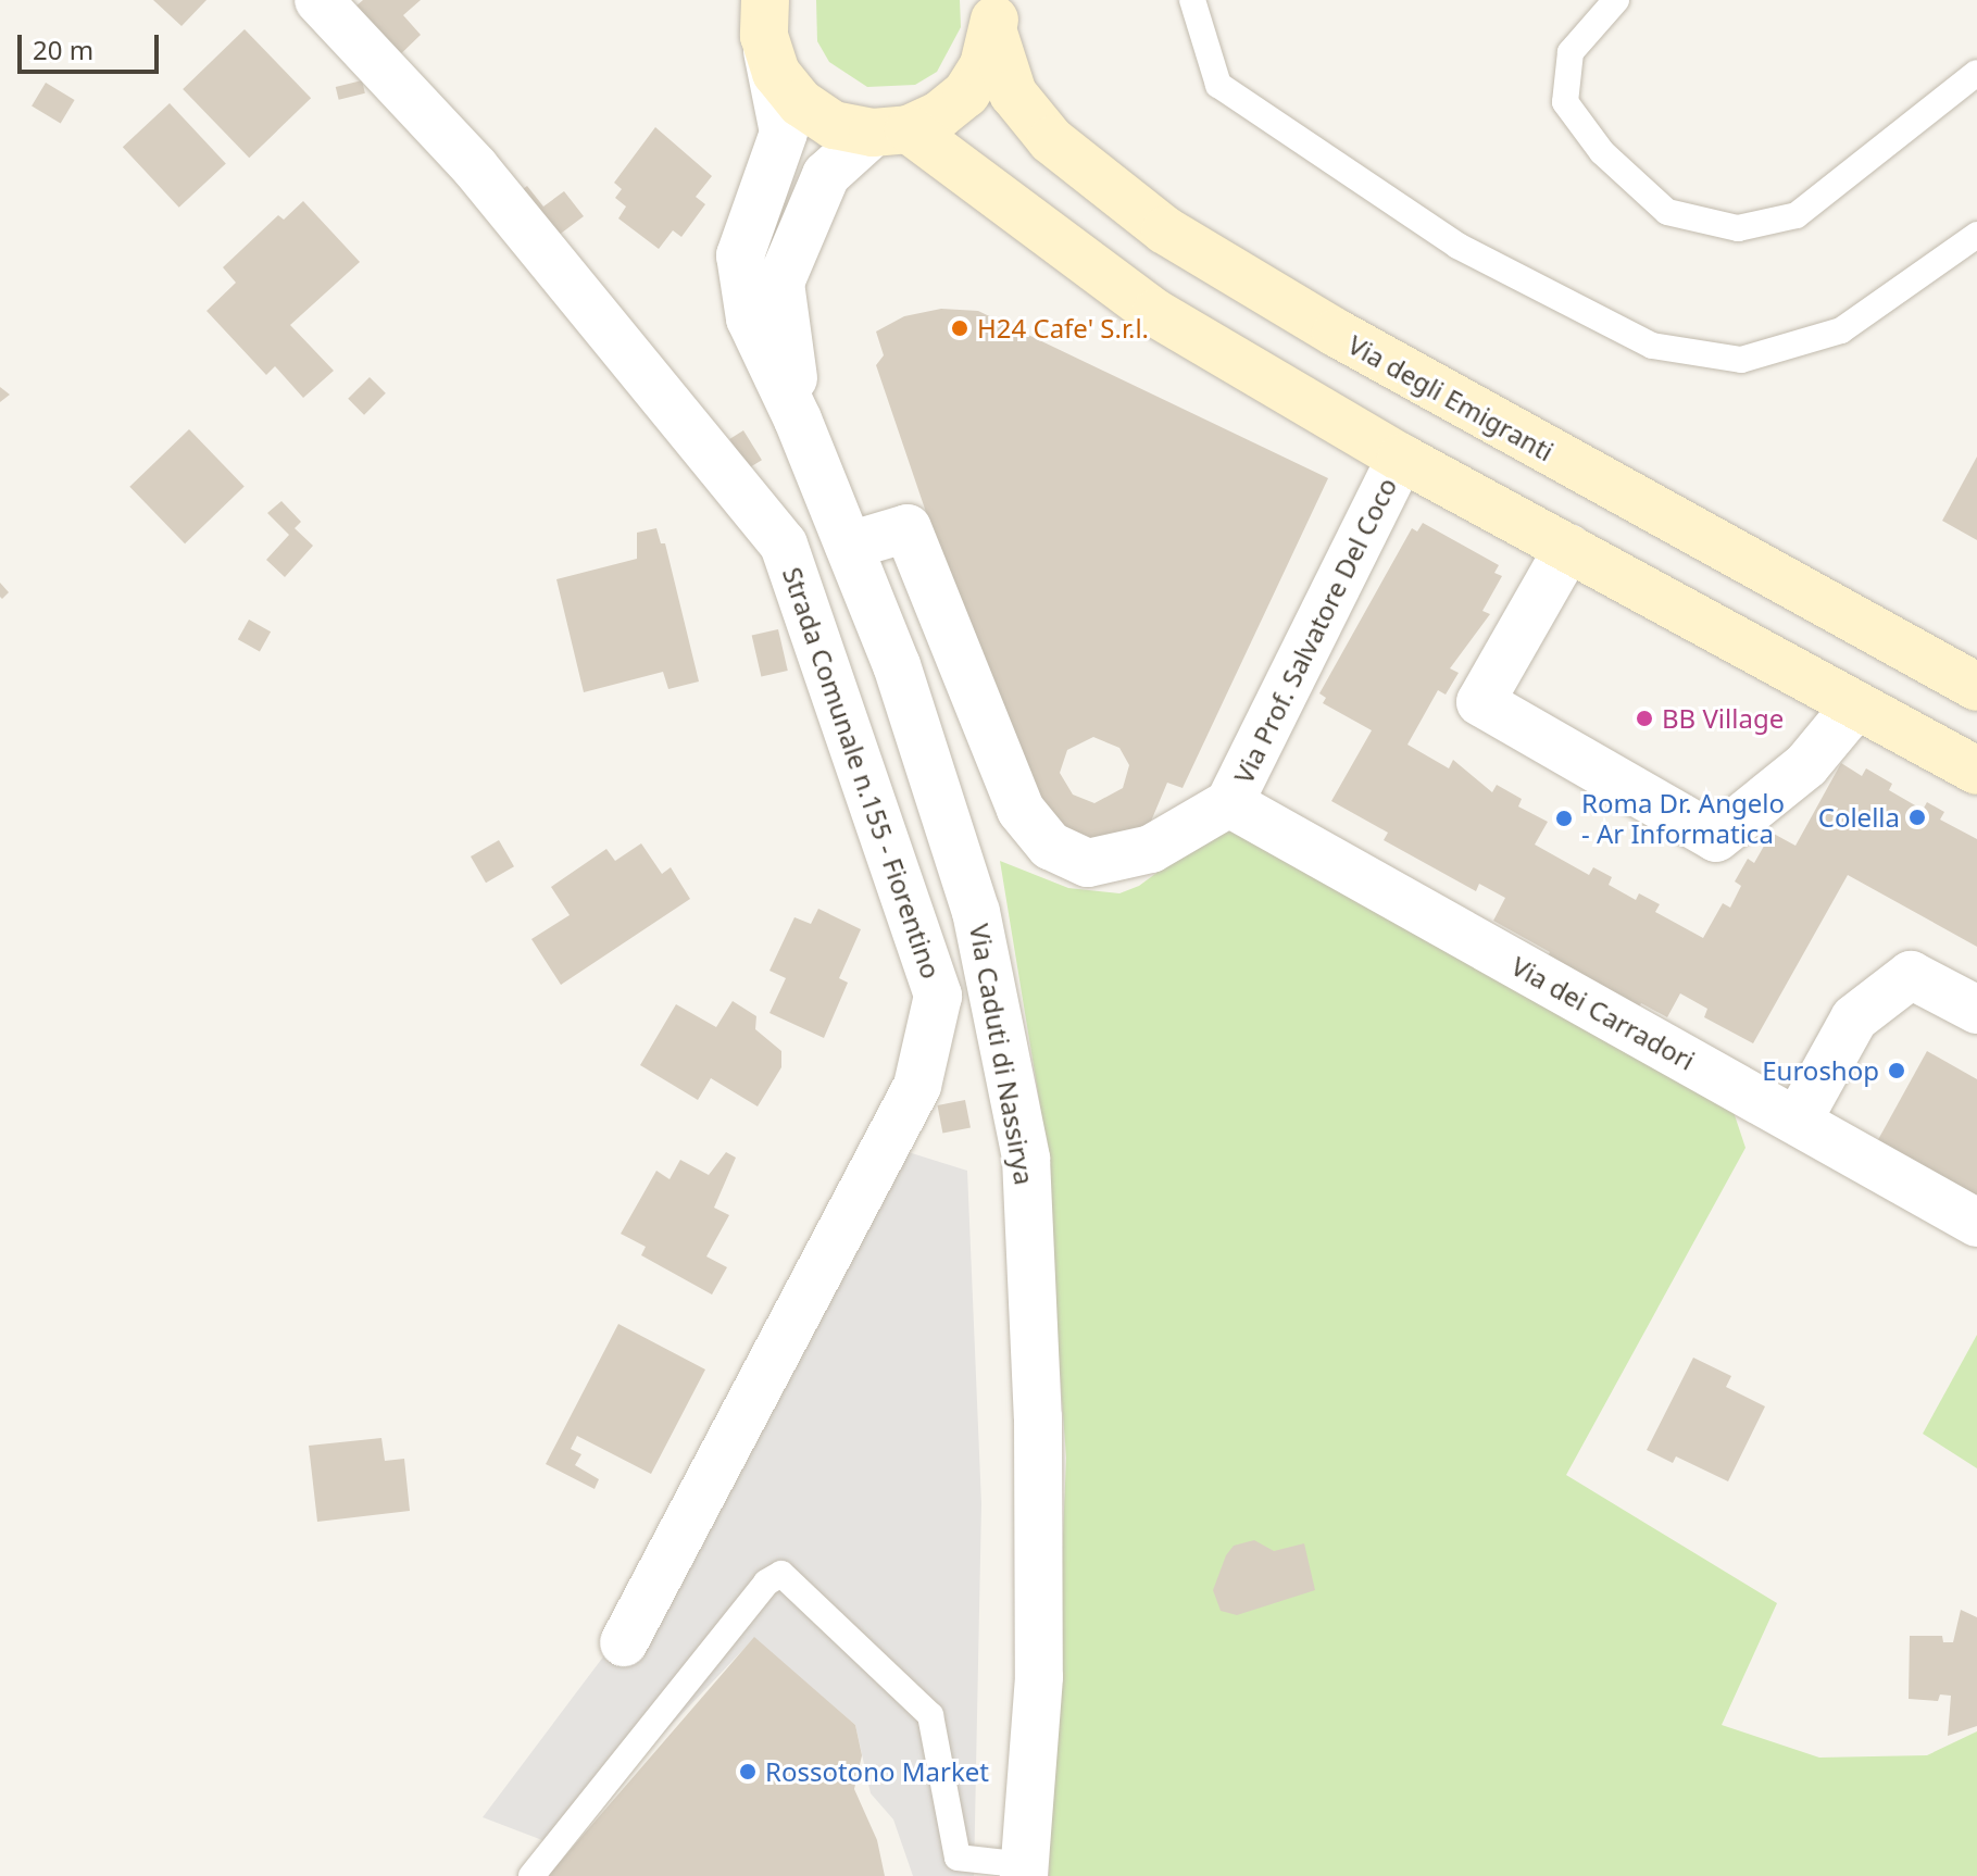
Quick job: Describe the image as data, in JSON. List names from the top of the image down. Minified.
{"streets":{"main road":["Via degli Emigranti"],"street":["Via Prof. Salvatore Del Coco","Strada Comunale n.155 - Fiorentino","Via dei Carradori","Via Caduti di Nassirya"]},"crossings":[["Via degli Emigranti","Via Caduti di Nassirya"],["Via Prof. Salvatore Del Coco","Via dei Carradori"]],"places":["H24 Cafe' S.r.l.","BB Village","Colella","Roma Dr. Angelo - Ar Informatica","Euroshop","Rossotono Market"],"scale_bar":"20 m"}
